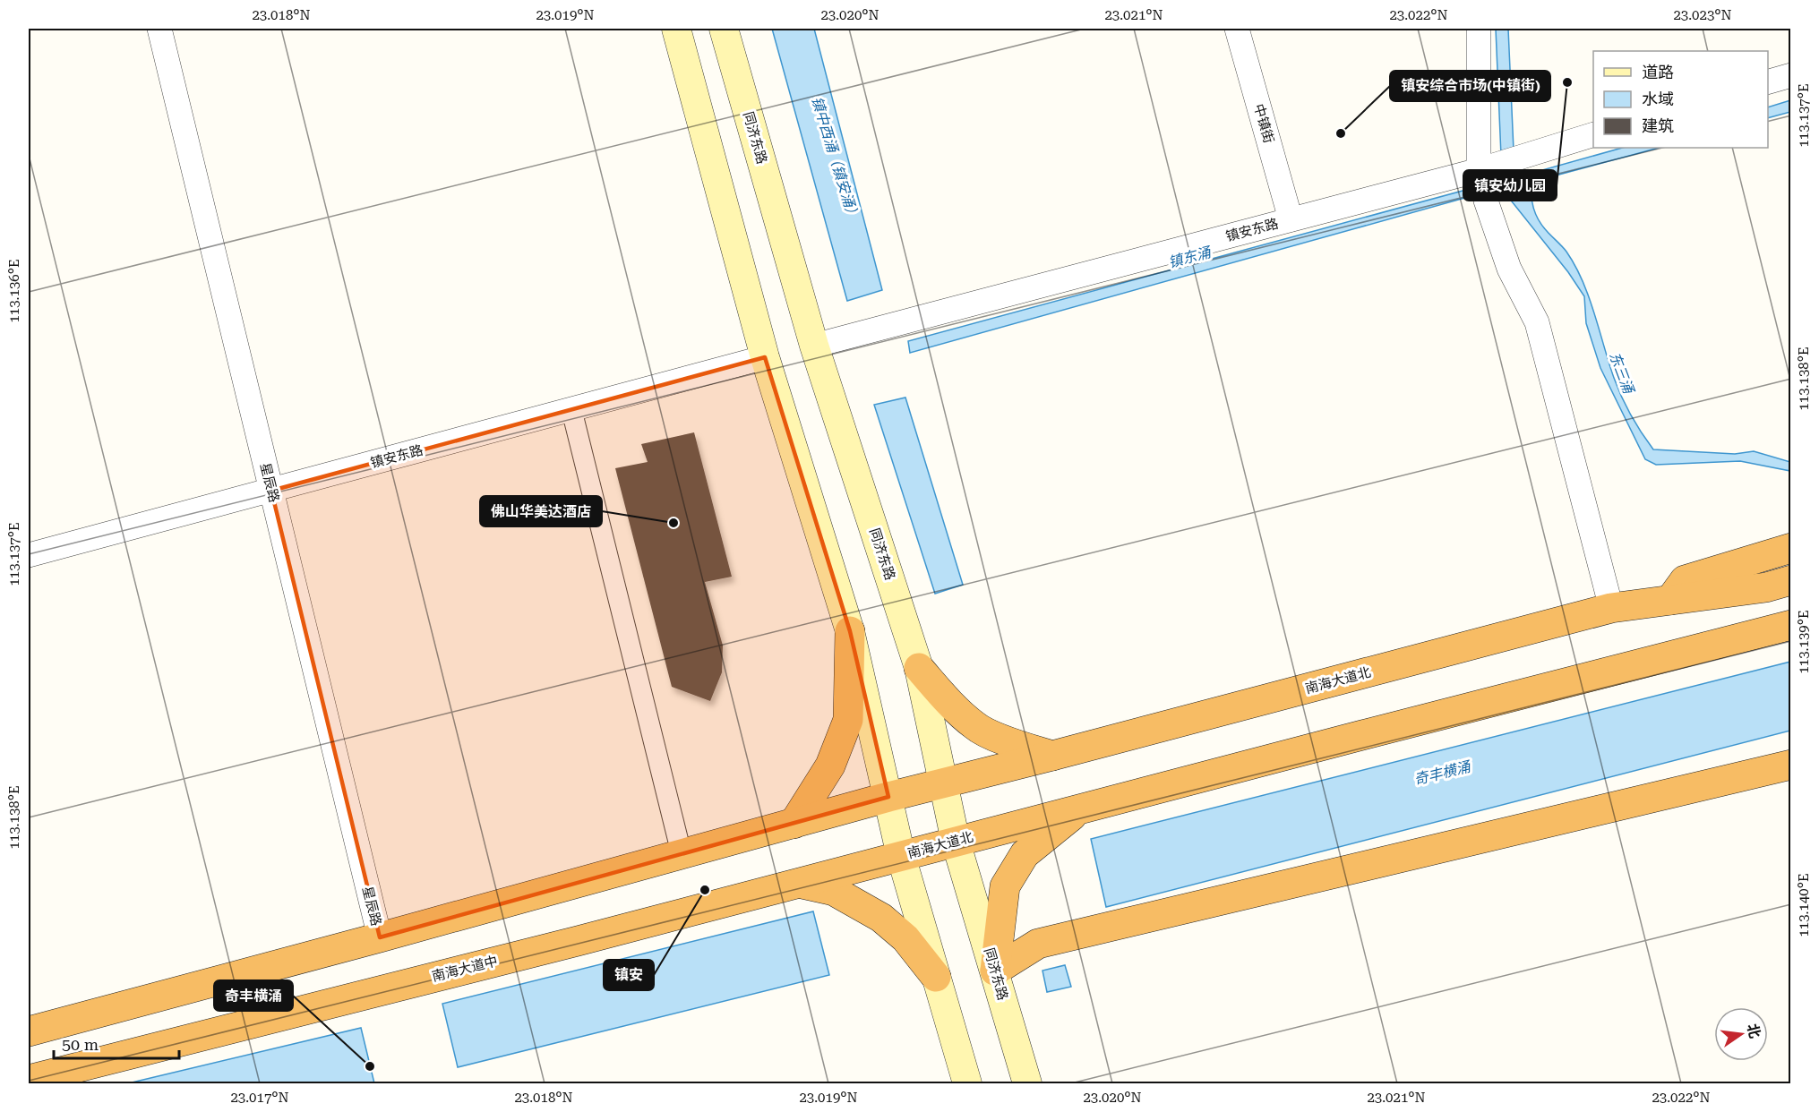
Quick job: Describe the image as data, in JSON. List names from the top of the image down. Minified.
{"streets":{"highway":["南海大道北","南海大道中"],"main road":["同济东路"],"street":["中镇街","镇安东路","星辰路"]},"crossings":[["中镇街","镇安东路"],["同济东路","镇安东路"],["同济东路","南海大道北"],["镇安东路","星辰路"],["南海大道北","南海大道中"]],"water":["镇中西涌（镇安涌）","镇东涌","东三涌","奇丰横涌"],"places":["镇安幼儿园","镇安综合市场(中镇街)","佛山华美达酒店","镇安","奇丰横涌"],"legend":["道路","水域","建筑"],"scale_bar":"50 m","north":"right","coordinates":["23.018°N","23.019°N","23.020°N","23.021°N","23.022°N","23.023°N","113.137°E","113.136°E","113.138°E","113.139°E","113.140°E","23.017°N"]}
